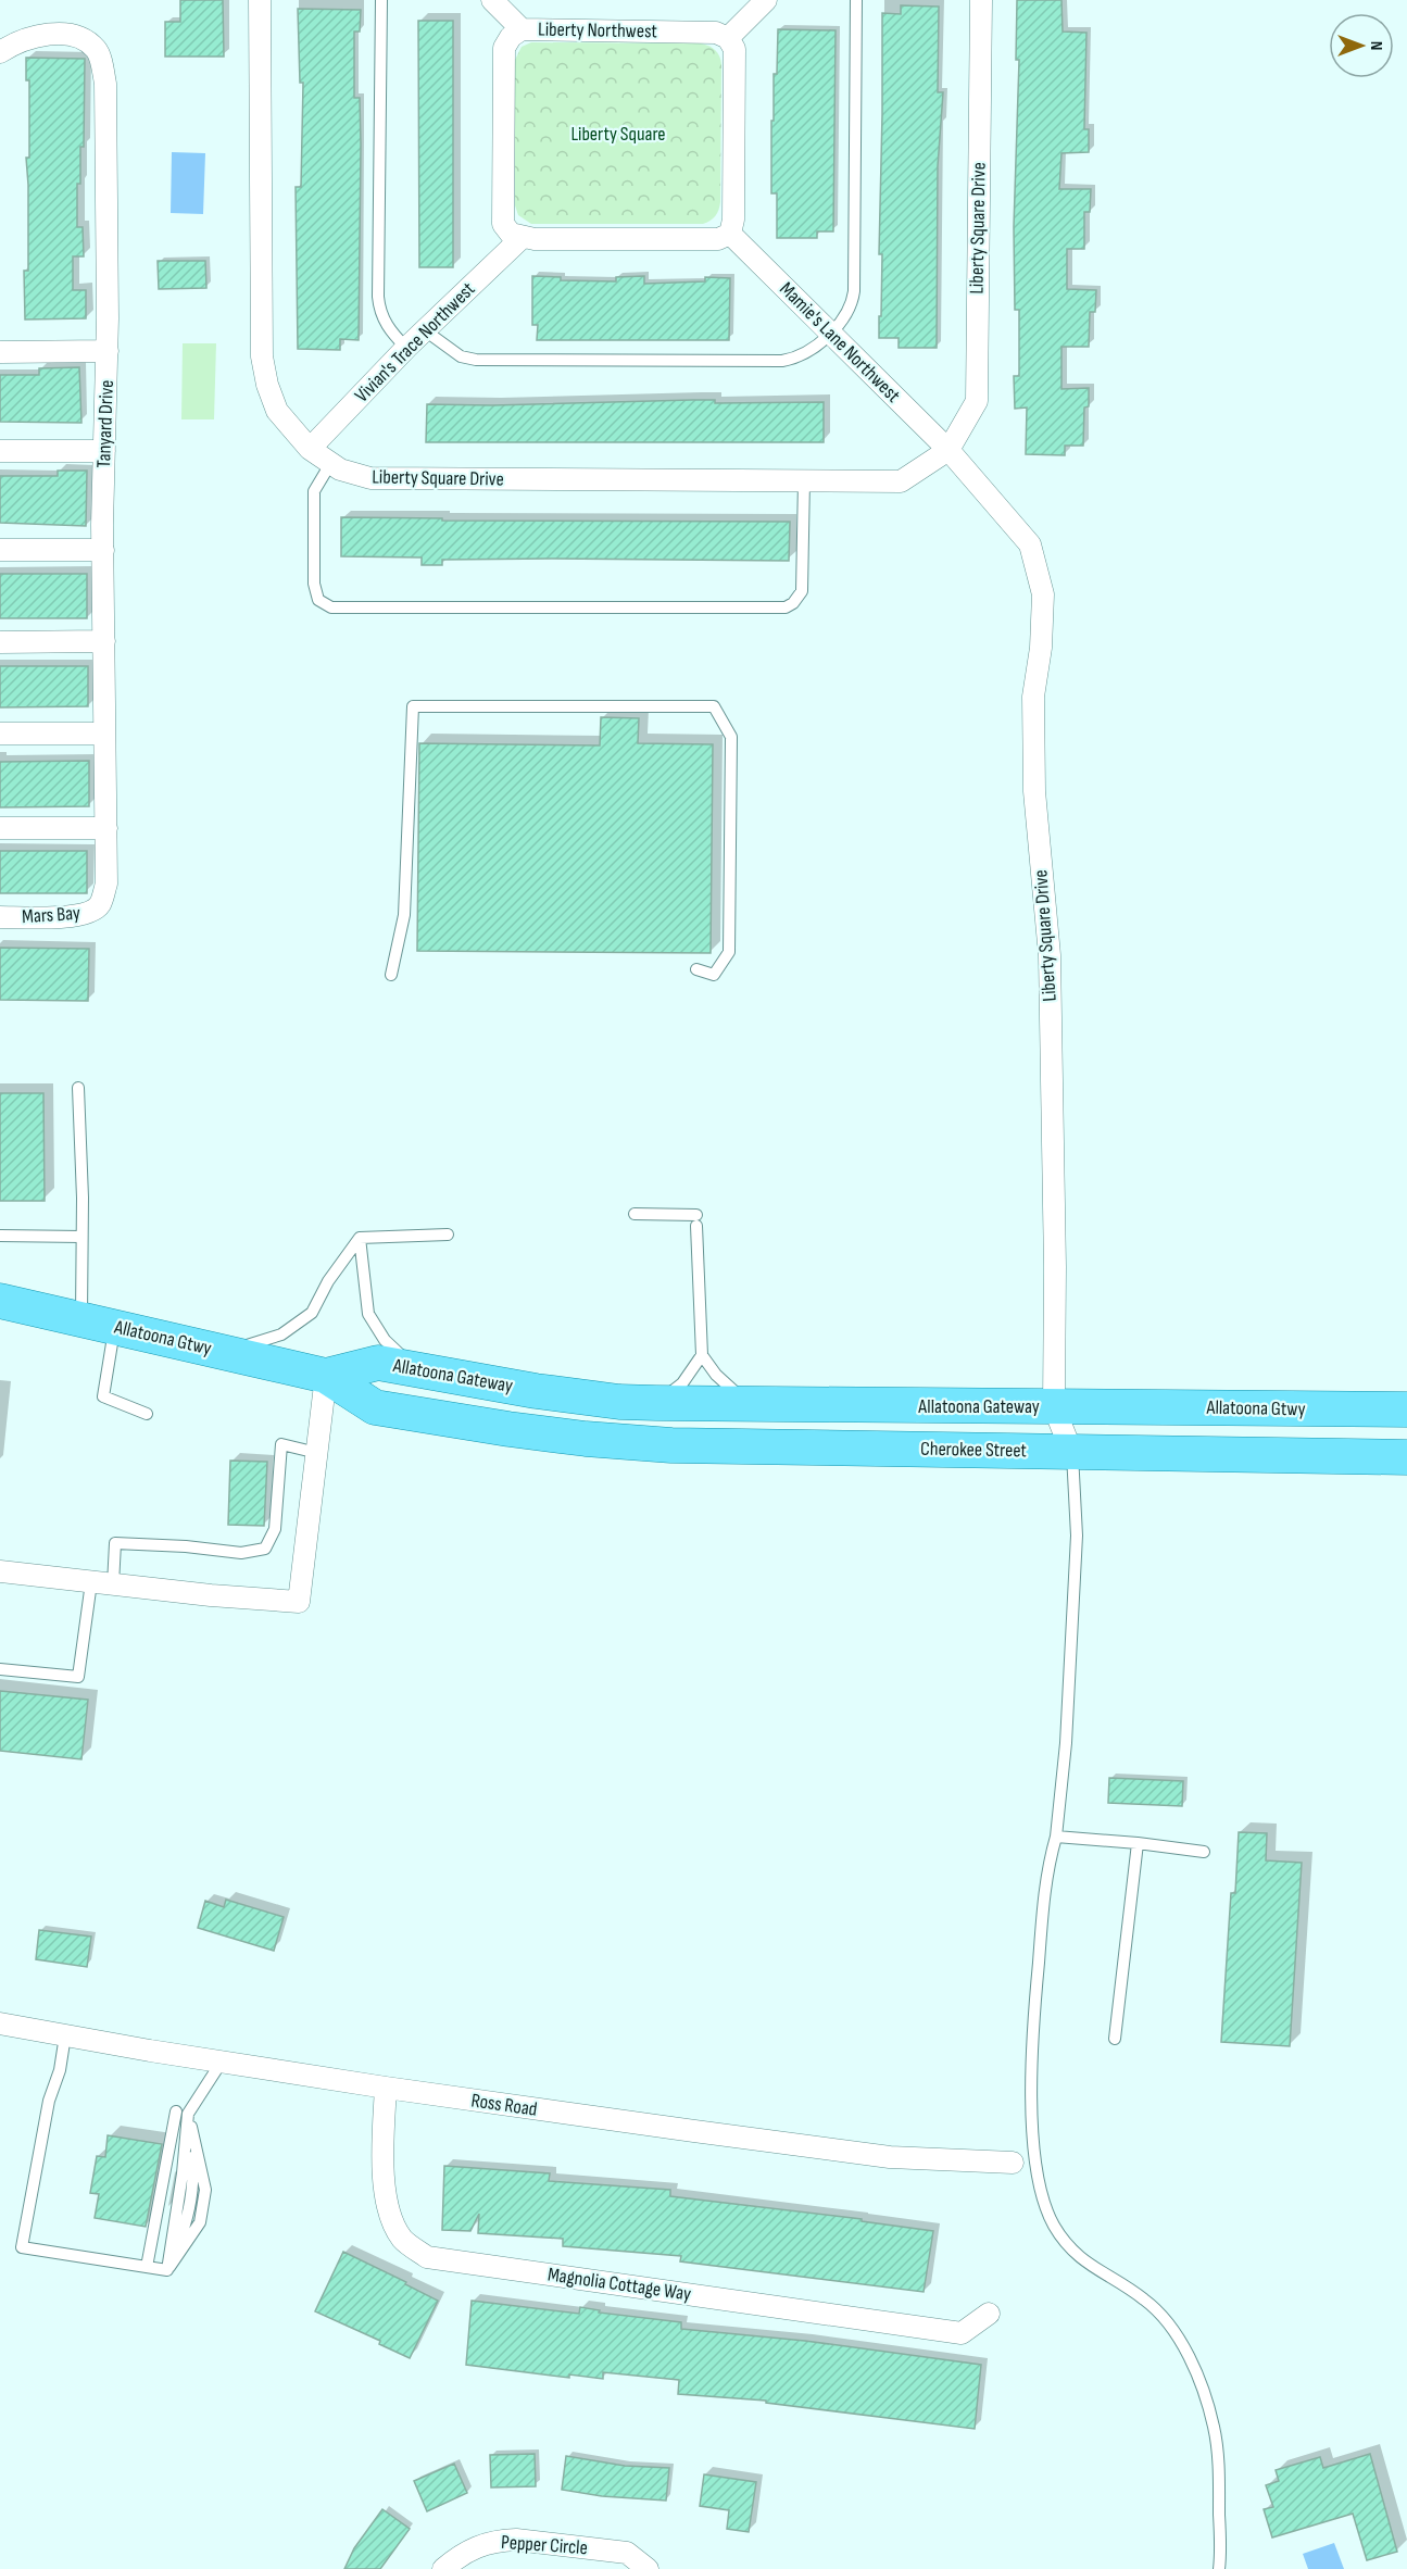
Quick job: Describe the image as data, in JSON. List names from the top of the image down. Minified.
{"streets":{"main road":["Allatoona Gtwy","Allatoona Gateway","Cherokee Street"],"street":["Liberty Northwest","Liberty Square Drive","Vivian's Trace Northwest","Mamie's Lane Northwest","Tanyard Drive","Mars Bay","Ross Road","Magnolia Cottage Way","Pepper Circle"]},"crossings":[["Liberty Northwest","Vivian's Trace Northwest"],["Liberty Square Drive","Vivian's Trace Northwest"],["Liberty Square Drive","Mamie's Lane Northwest"],["Liberty Square Drive","Allatoona Gateway"],["Liberty Square Drive","Cherokee Street"],["Tanyard Drive","Mars Bay"],["Allatoona Gtwy","Allatoona Gateway"],["Allatoona Gtwy","Cherokee Street"],["Allatoona Gateway","Cherokee Street"],["Ross Road","Magnolia Cottage Way"]],"parks":["Liberty Square"],"north":"right"}
